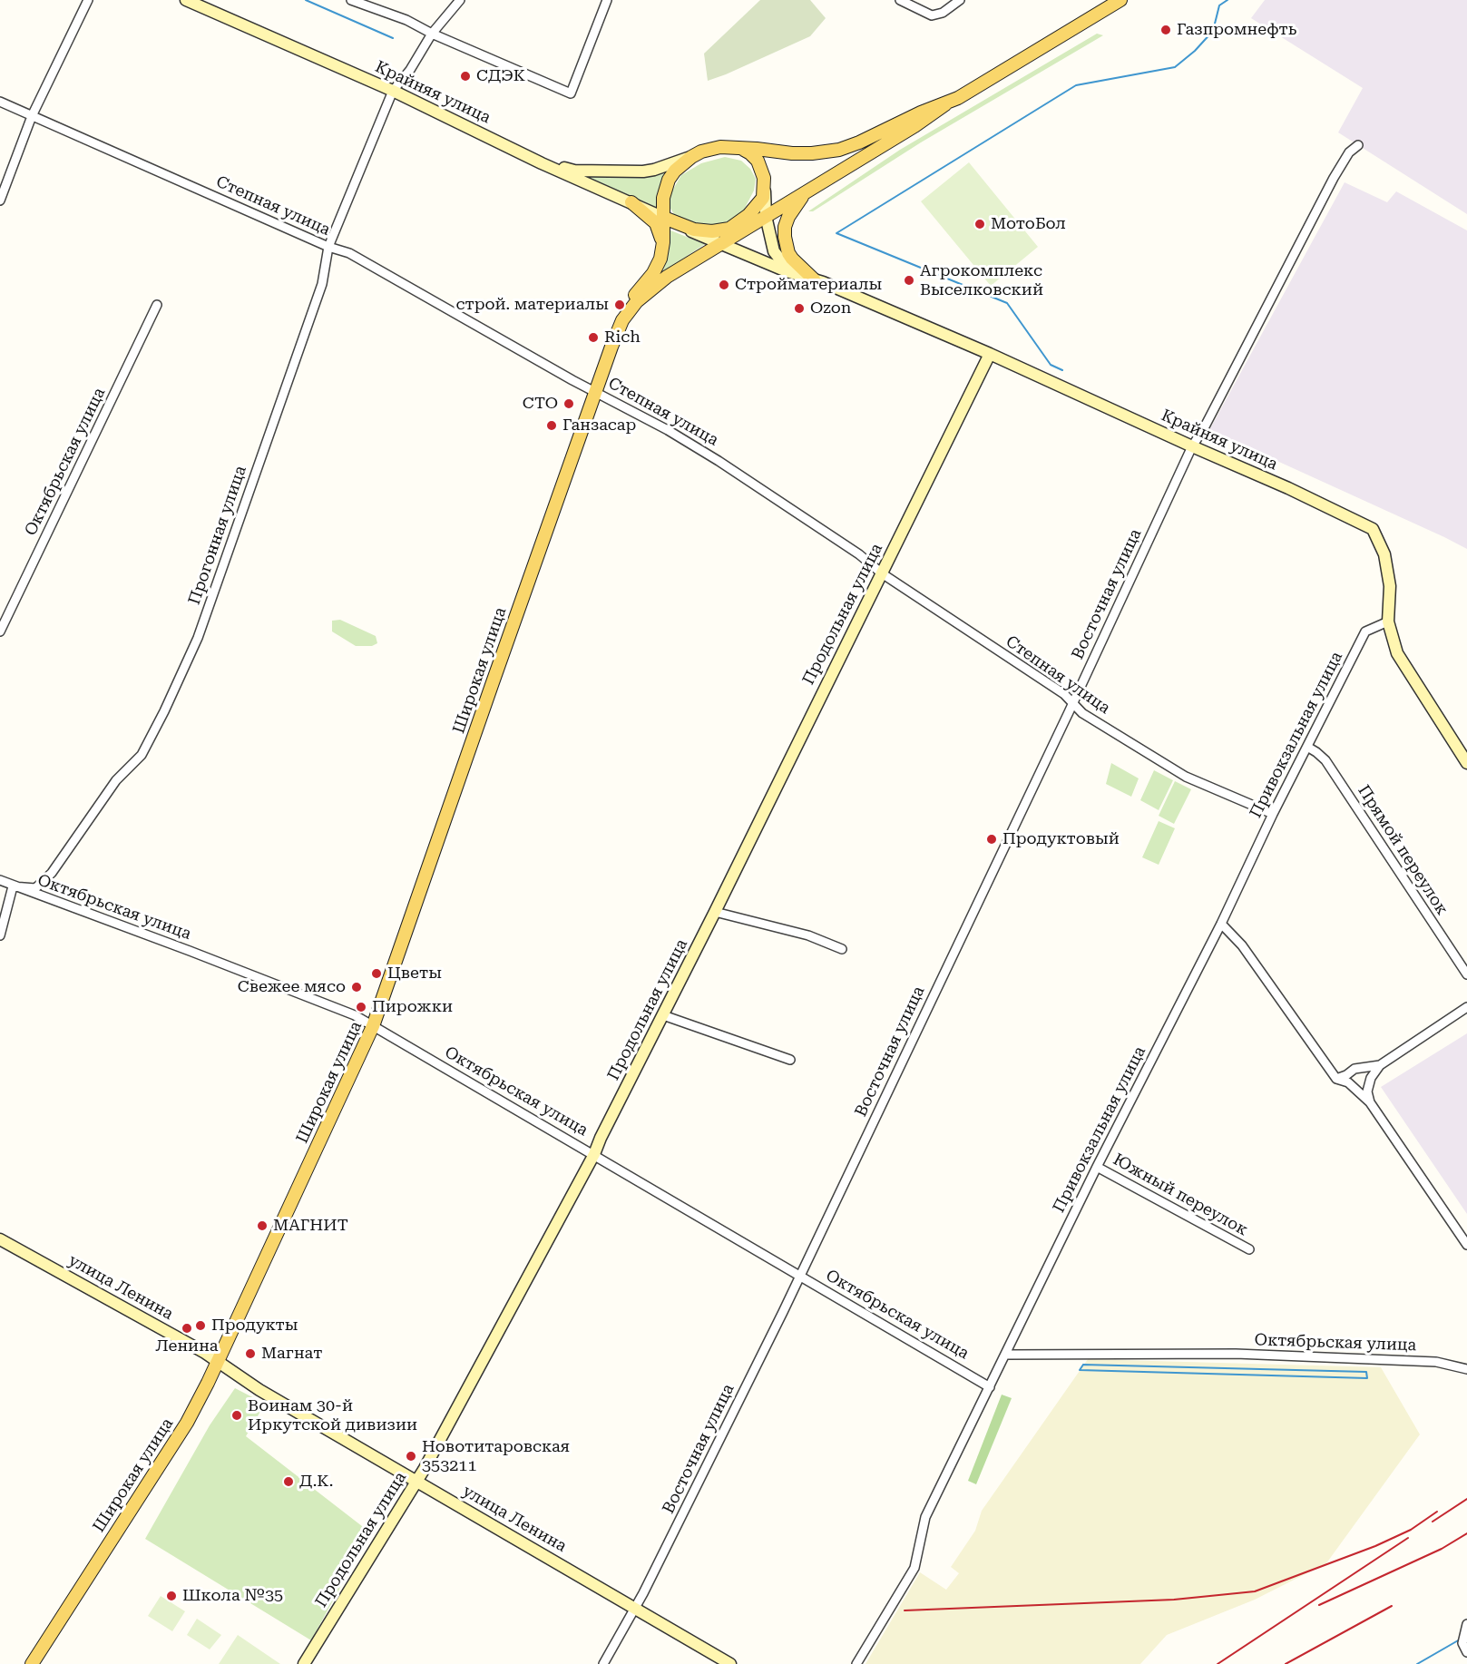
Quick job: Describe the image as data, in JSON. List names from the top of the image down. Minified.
{"streets":{"main road":["Широкая улица"],"street":["Крайняя улица","Степная улица","Октябрьская улица","Прогонная улица","Восточная улица","Продольная улица","Привокзальная улица","Прямой переулок","Южный переулок","улица Ленина"]},"crossings":[["Крайняя улица","Прогонная улица"],["Крайняя улица","Восточная улица"],["Крайняя улица","Продольная улица"],["Крайняя улица","Привокзальная улица"],["Степная улица","Прогонная улица"],["Степная улица","Восточная улица"],["Степная улица","Продольная улица"],["Степная улица","Широкая улица"],["Степная улица","Привокзальная улица"],["Октябрьская улица","Прогонная улица"],["Октябрьская улица","Восточная улица"],["Октябрьская улица","Продольная улица"],["Октябрьская улица","Широкая улица"],["Октябрьская улица","Привокзальная улица"],["Восточная улица","улица Ленина"],["Продольная улица","улица Ленина"],["Широкая улица","улица Ленина"],["Привокзальная улица","Прямой переулок"],["Привокзальная улица","Южный переулок"]],"places":["Газпромнефть","СДЭК","МотоБол","Агрокомплекс Выселковский","Стройматериалы","строй. материалы","Ozon","Rich","СТО","Ганзасар","Продуктовый","Цветы","Свежее мясо","Пирожки","МАГНИТ","Продукты","Ленина","Магнат","Воинам 30-й Иркутской дивизии","Новотитаровская 353211","Д.К.","Школа №35"]}
